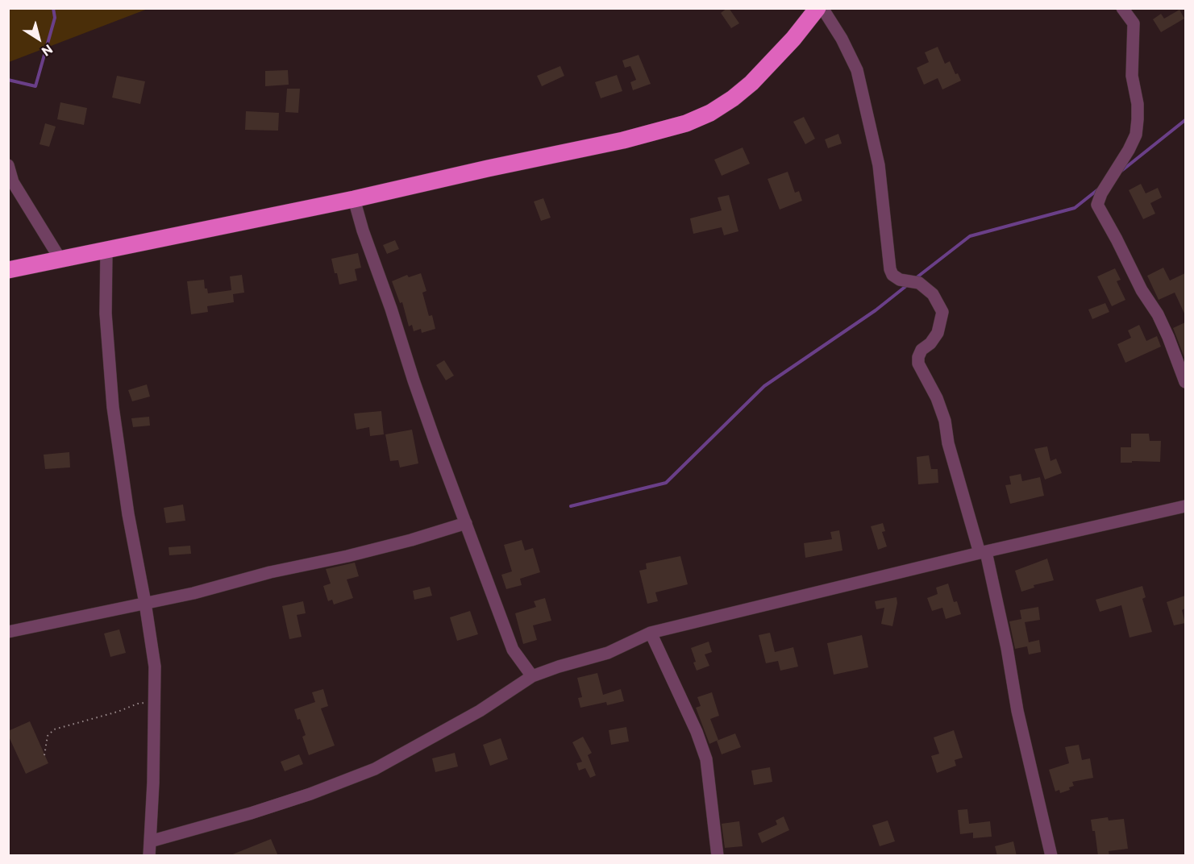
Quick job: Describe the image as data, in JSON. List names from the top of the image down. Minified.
{"north":"bottom right"}
